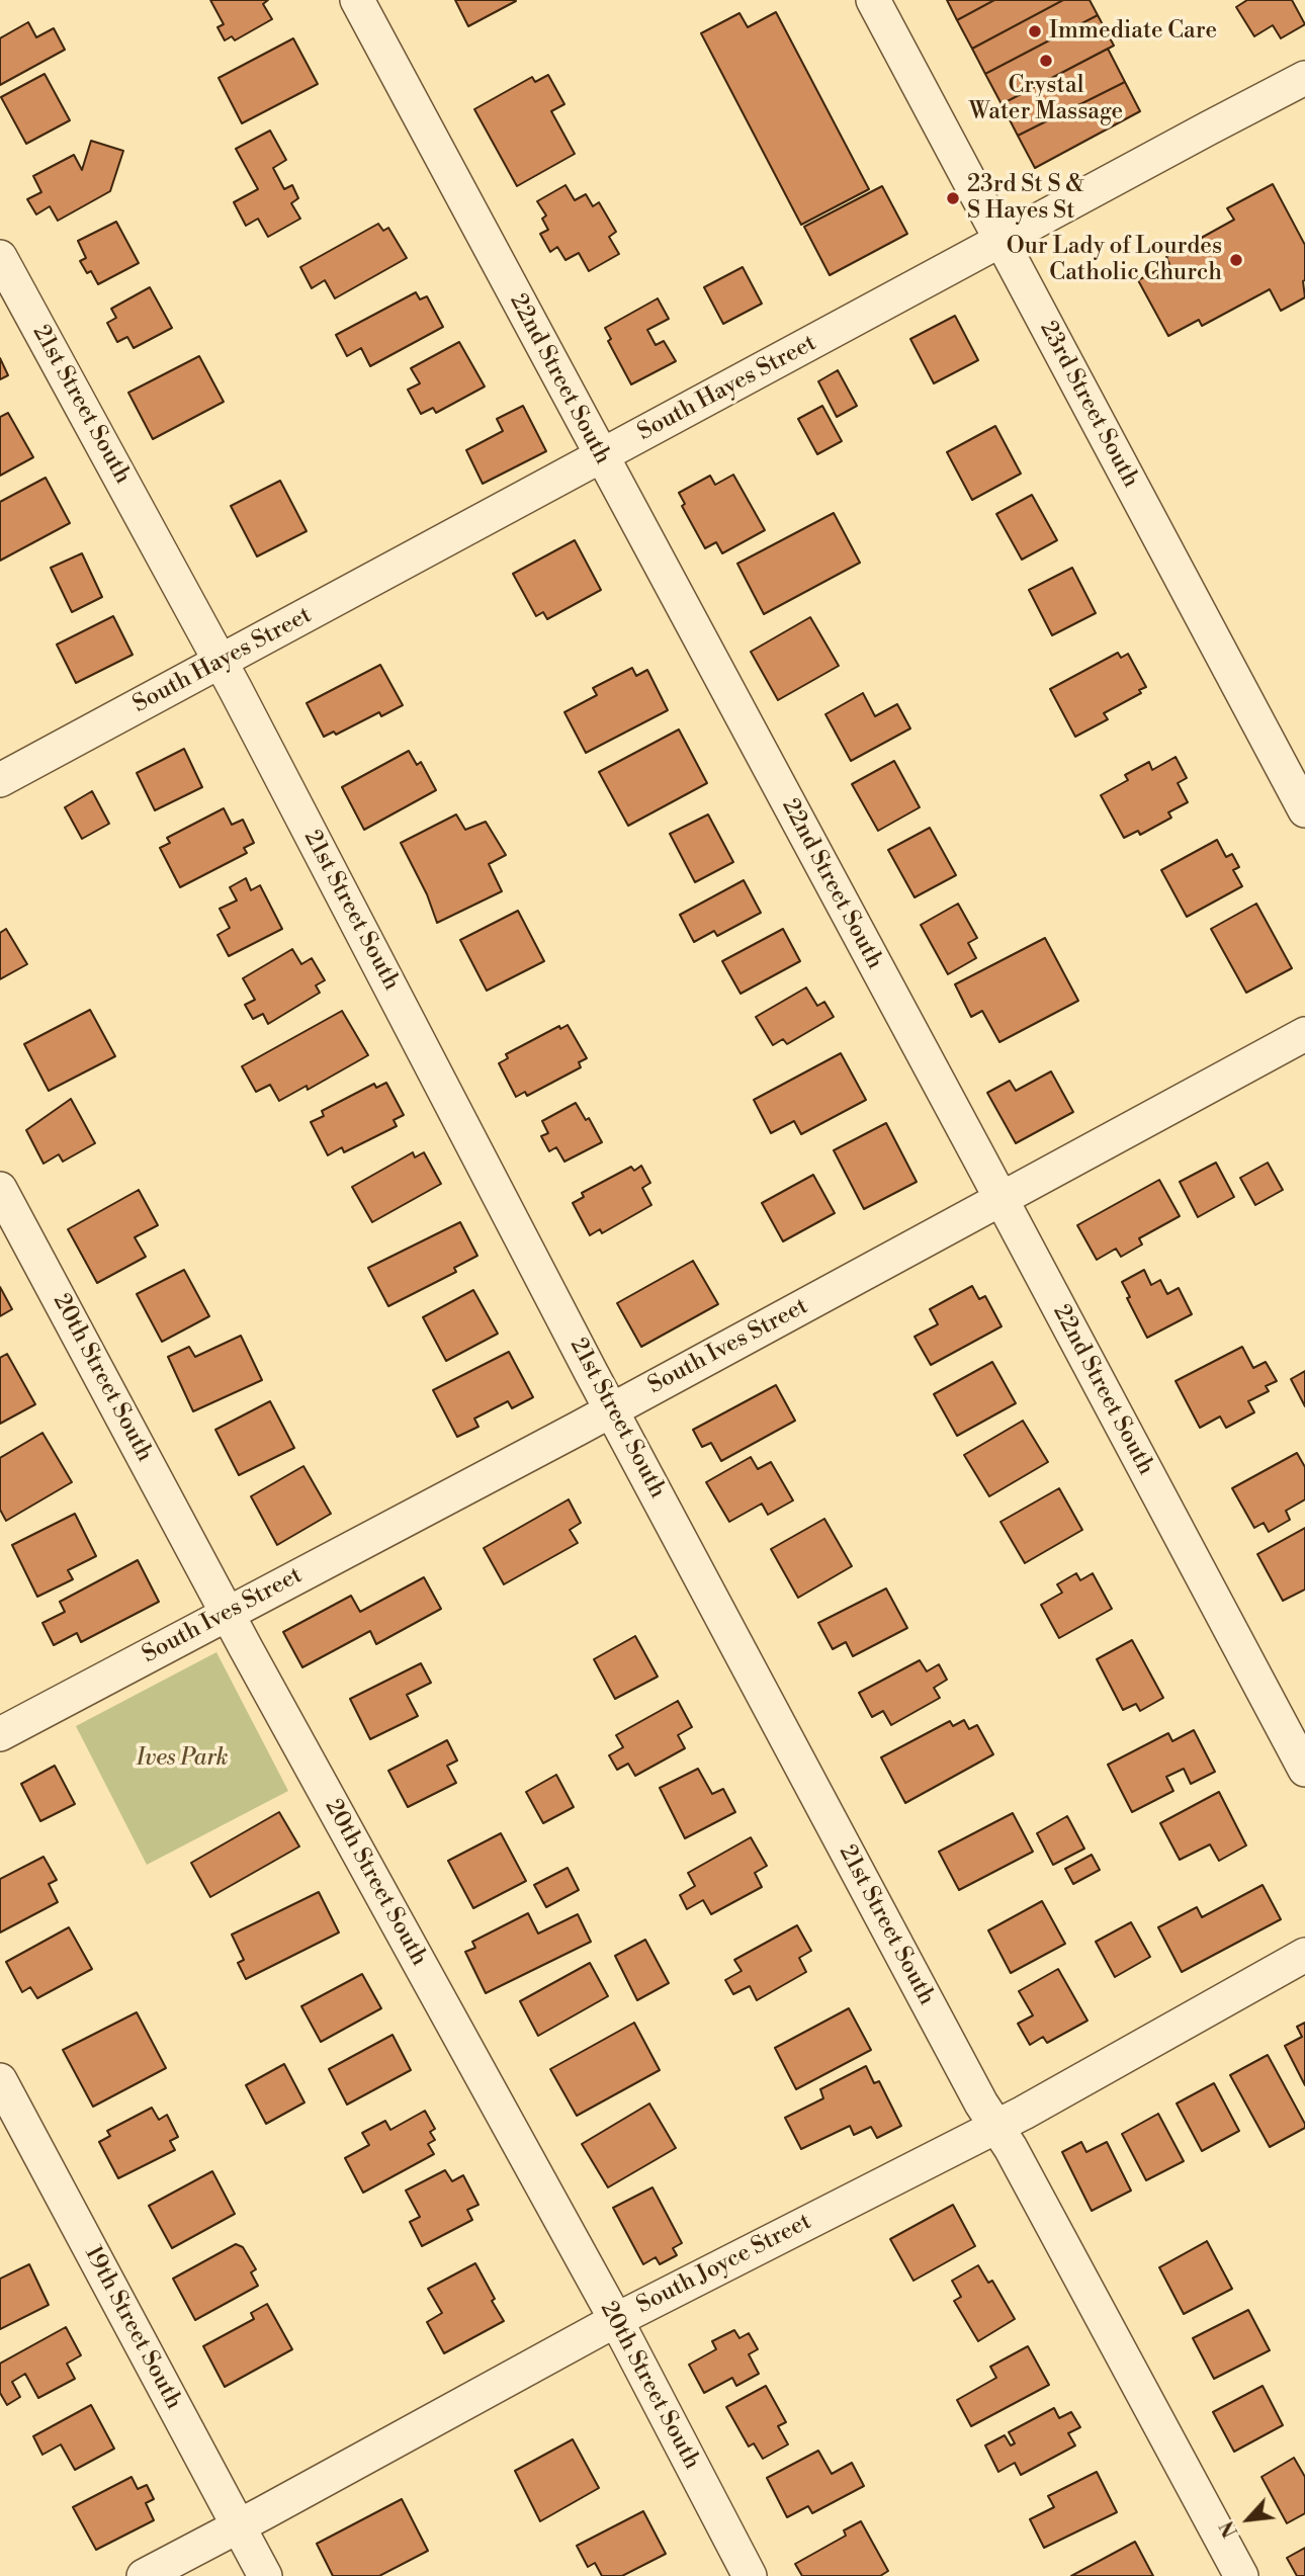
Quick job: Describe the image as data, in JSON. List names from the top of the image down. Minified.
{"streets":{"street":["22nd Street South","South Hayes Street","21st Street South","23rd Street South","South Ives Street","20th Street South","South Joyce Street","19th Street South"]},"crossings":[["22nd Street South","South Hayes Street"],["22nd Street South","South Ives Street"],["South Hayes Street","21st Street South"],["South Hayes Street","23rd Street South"],["21st Street South","South Ives Street"],["21st Street South","South Joyce Street"],["South Ives Street","20th Street South"],["20th Street South","South Joyce Street"],["South Joyce Street","19th Street South"]],"parks":["Ives Park"],"places":["Immediate Care","Crystal Water Massage","23rd St S & S Hayes St","Our Lady of Lourdes Catholic Church"],"north":"bottom left"}
